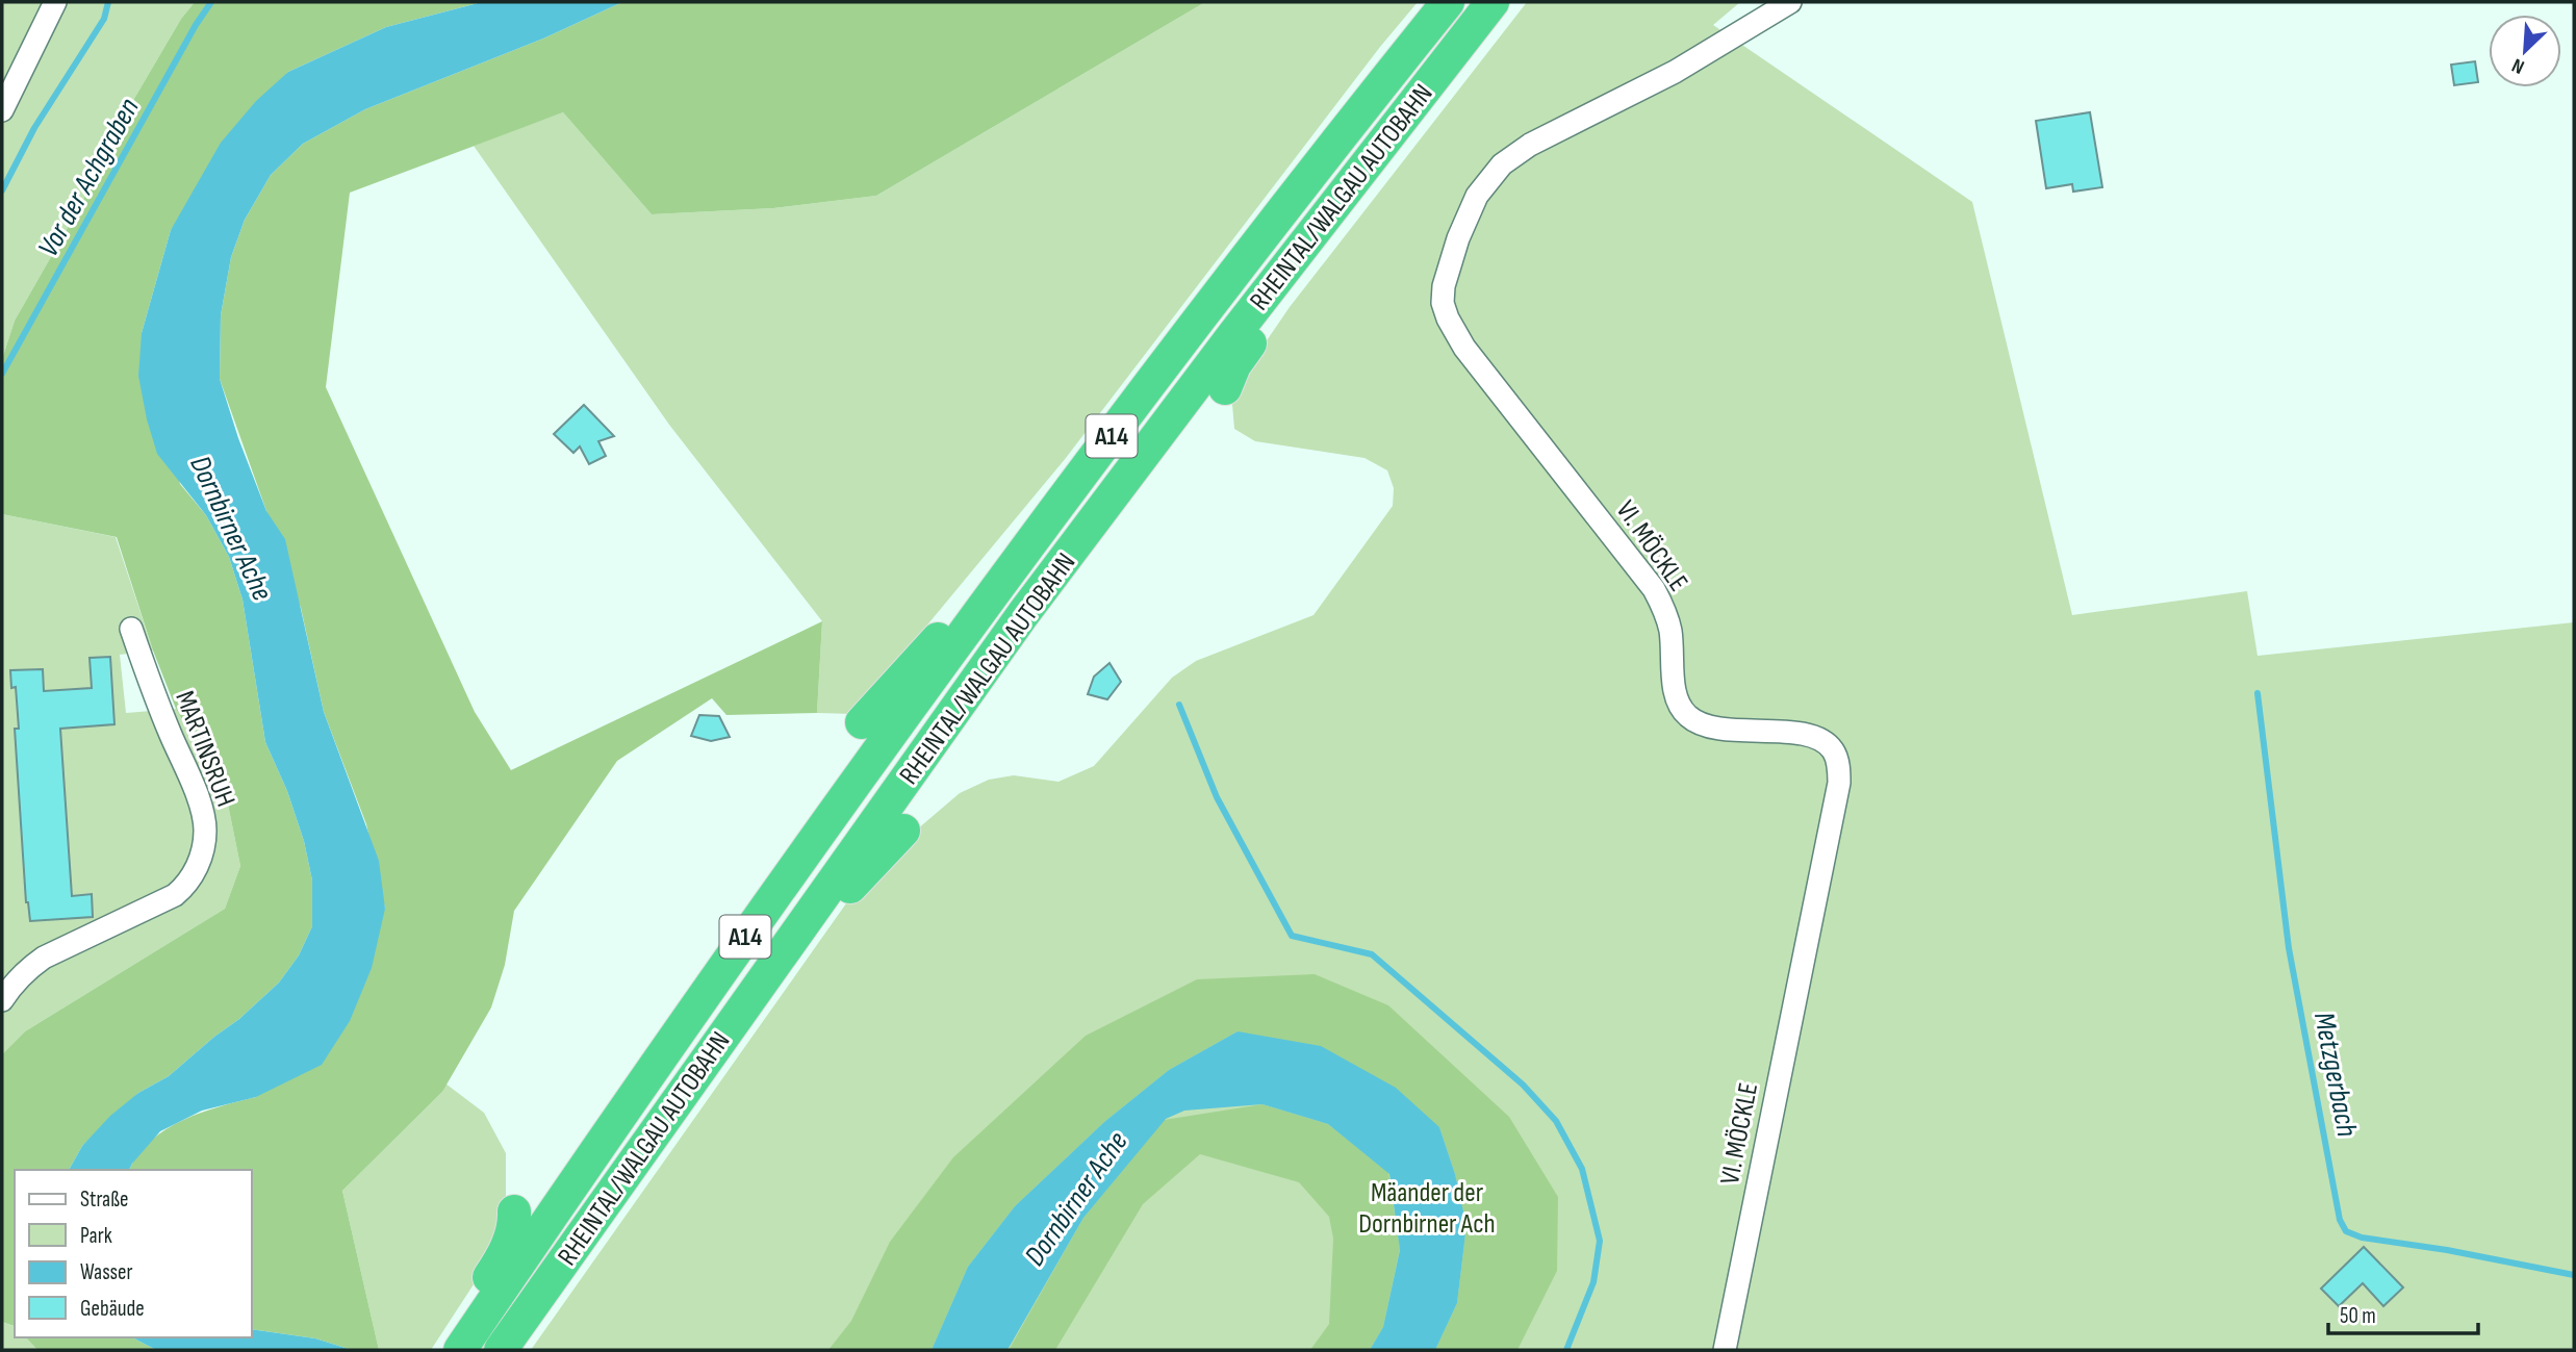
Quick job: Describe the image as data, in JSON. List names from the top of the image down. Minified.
{"streets":{"highway":["RHEINTAL/WALGAU AUTOBAHN","A14"],"street":["VI. MÖCKLE","MARTINSRUH"]},"water":["Vor der Achgraben","Dornbirner Ache","Metzgerbach"],"parks":["Mäander der Dornbirner Ach"],"legend":["Straße","Park","Wasser","Gebäude"],"scale_bar":"50 m","north":"bottom left"}
